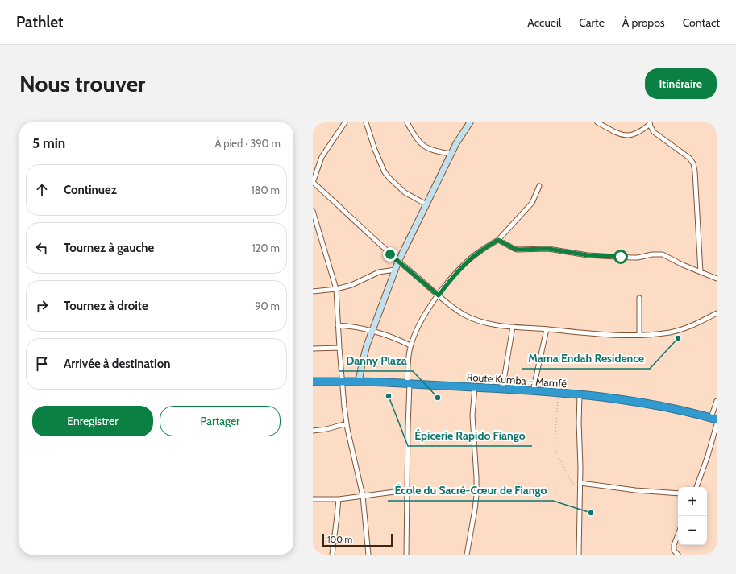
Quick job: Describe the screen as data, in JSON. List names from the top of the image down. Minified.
{"streets":{"highway":["Route Kumba - Mamfé"]},"places":["Mama Endah Residence","Épicerie Rapido Fiango","Danny Plaza","École du Sacré-Cœur de Fiango"],"scale_bar":"100 m","page":{"header":"Pathlet","nav":["Accueil","Carte","À propos","Contact"],"buttons":["Itinéraire",["Enregistrer","Partager"]],"title":"Nous trouver","heading":["5 min","À pied · 390 m"],"list":[["Continuez","180 m"],["Tournez à gauche","120 m"],["Tournez à droite","90 m"],"Arrivée à destination"],"map_buttons":["+","−"],"scale":"100 m"}}
